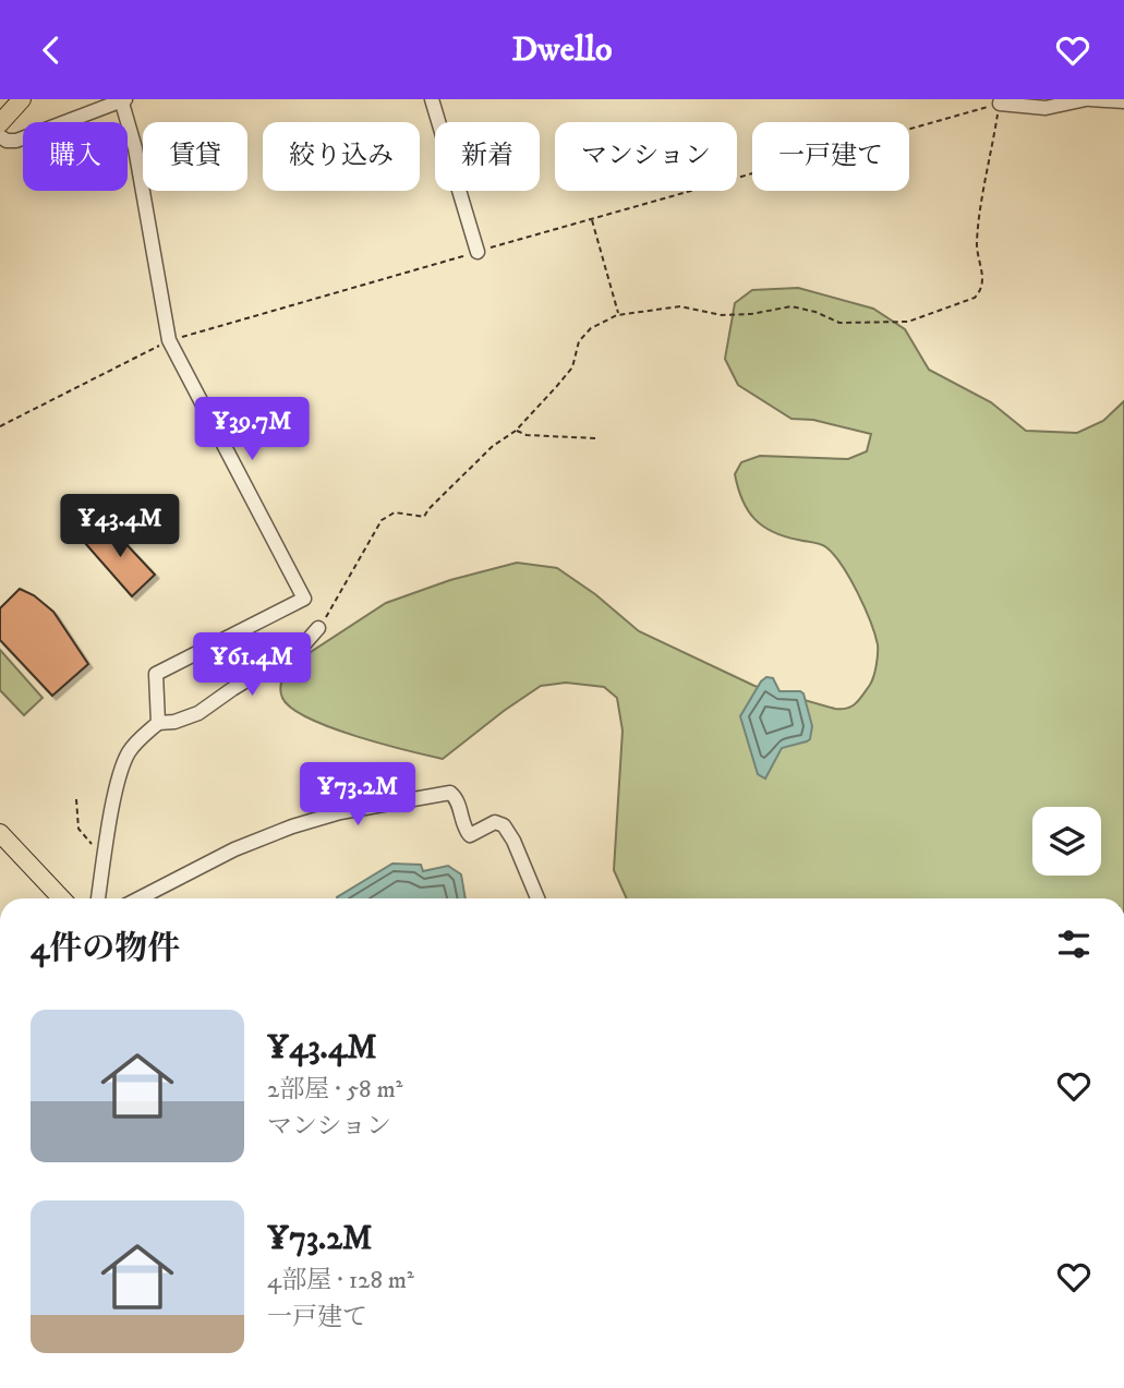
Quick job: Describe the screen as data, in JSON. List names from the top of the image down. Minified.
{"page":{"header":"Dwello","chip":["購入","賃貸","絞り込み","新着","マンション","一戸建て"],"price":["¥39.7M","¥43.4M","¥61.4M","¥73.2M"],"heading":"4件の物件","list":[{"name":"¥43.4M","note":"2部屋 · 58 m² · マンション"},{"name":"¥73.2M","note":"4部屋 · 128 m² · 一戸建て"}]}}
